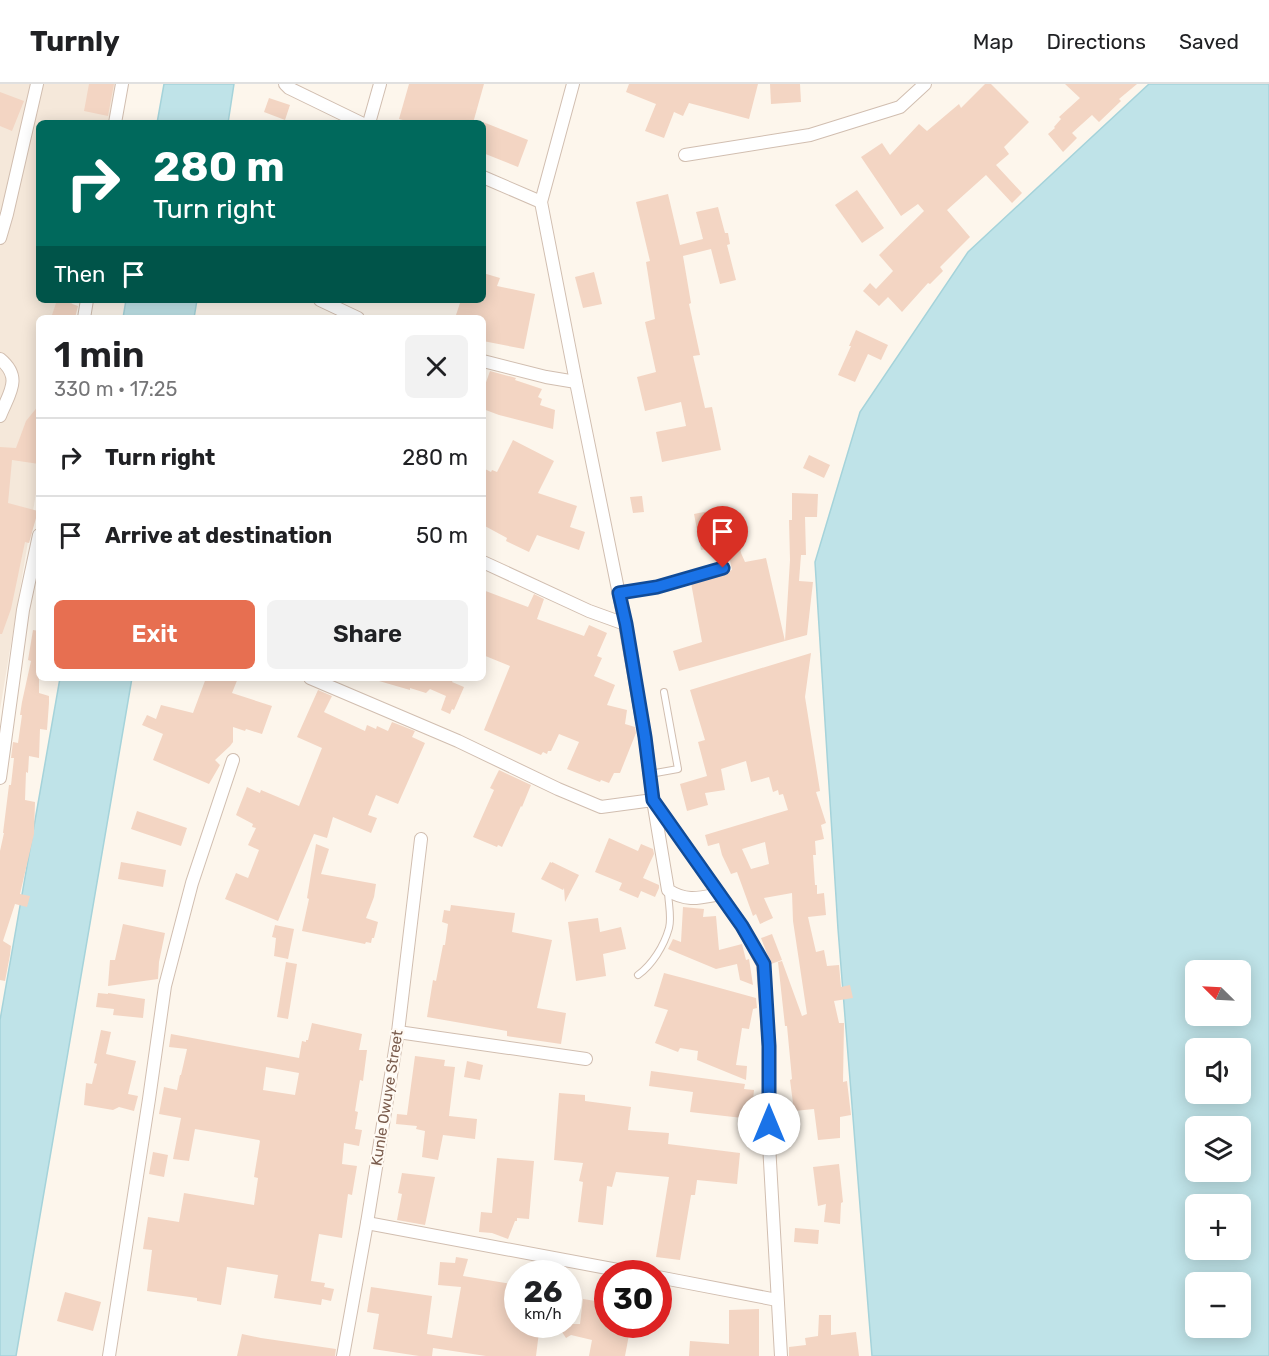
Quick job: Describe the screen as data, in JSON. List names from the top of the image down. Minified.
{"streets":{"street":["Kunle Owuye Street"]},"north":"top left","page":{"header":"Turnly","nav":["Map","Directions","Saved"],"turn":["280 m","Turn right"],"then":"Then","heading":["1 min","330 m · 17:25"],"list":[{"name":"Turn right","value":"280 m"},{"name":"Arrive at destination","value":"50 m"}],"buttons":["Exit","Share"],"map_buttons":["+","−"],"speed":"26 km/h","limit":"30"}}
